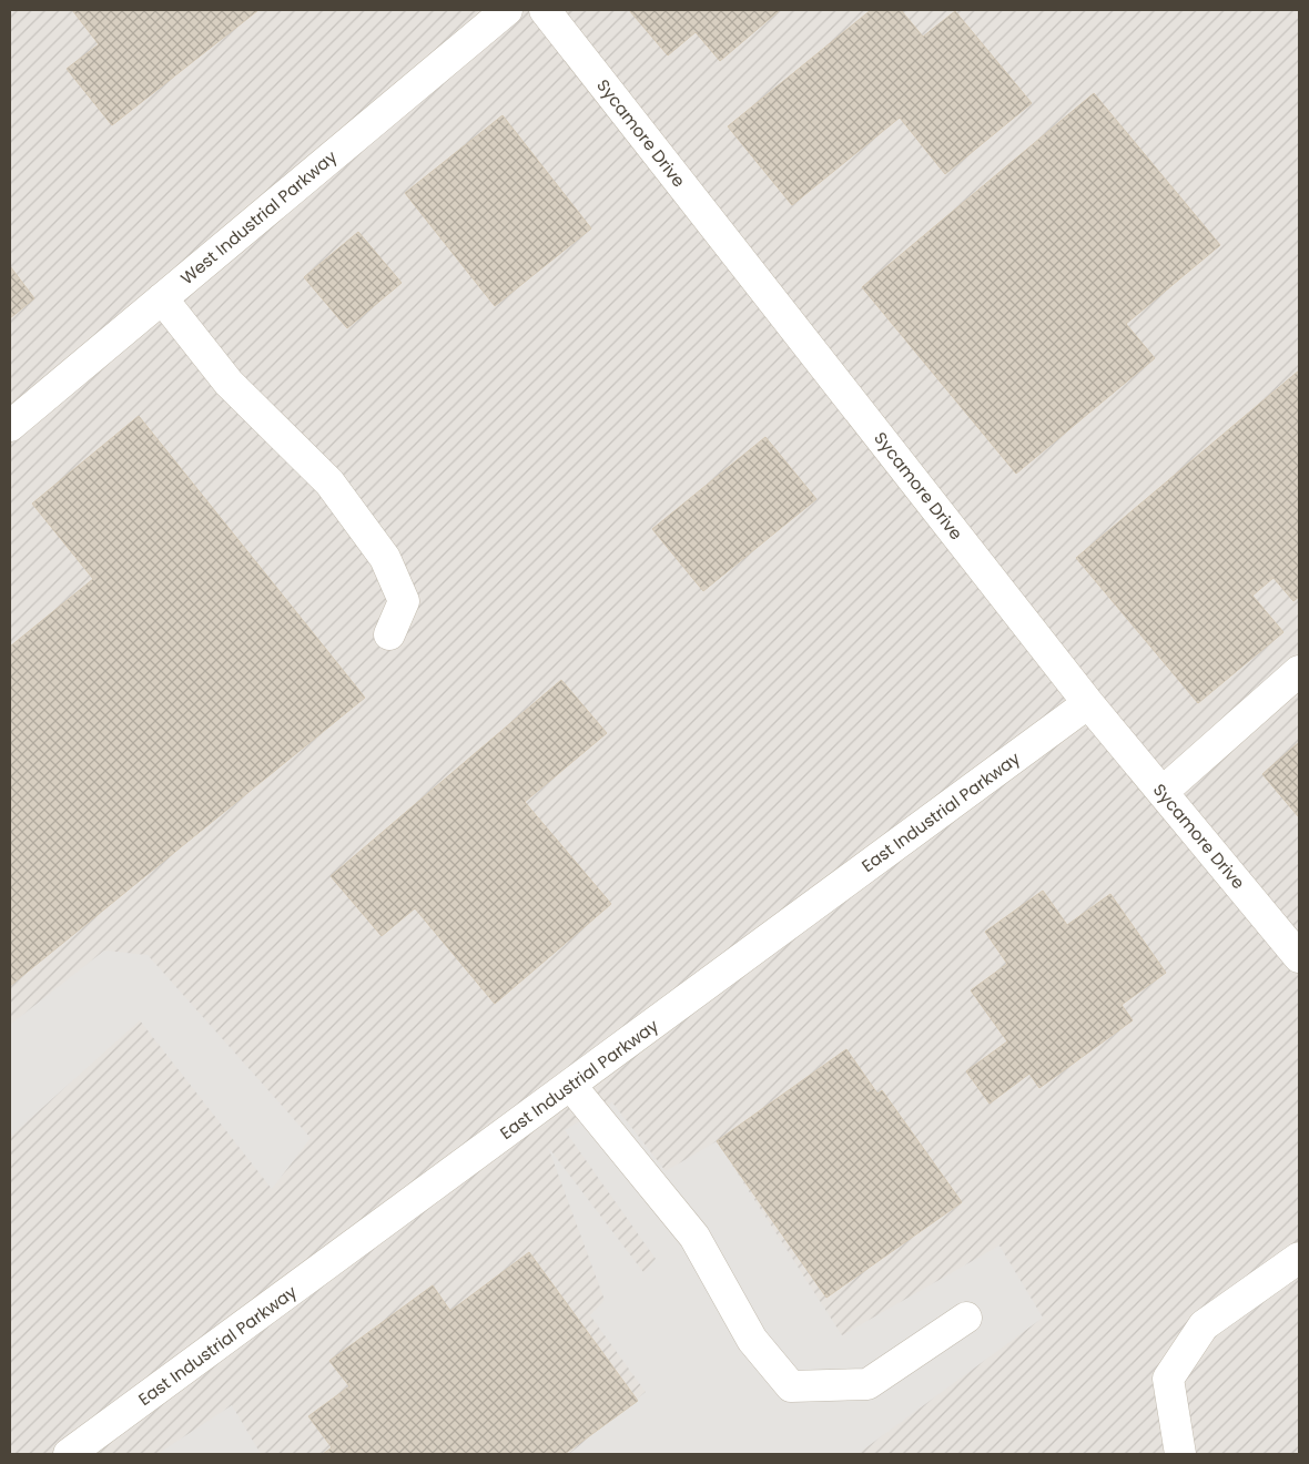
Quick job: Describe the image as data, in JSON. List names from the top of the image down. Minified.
{"streets":{"street":["Sycamore Drive","West Industrial Parkway","East Industrial Parkway"]},"crossings":[["Sycamore Drive","East Industrial Parkway"]]}
